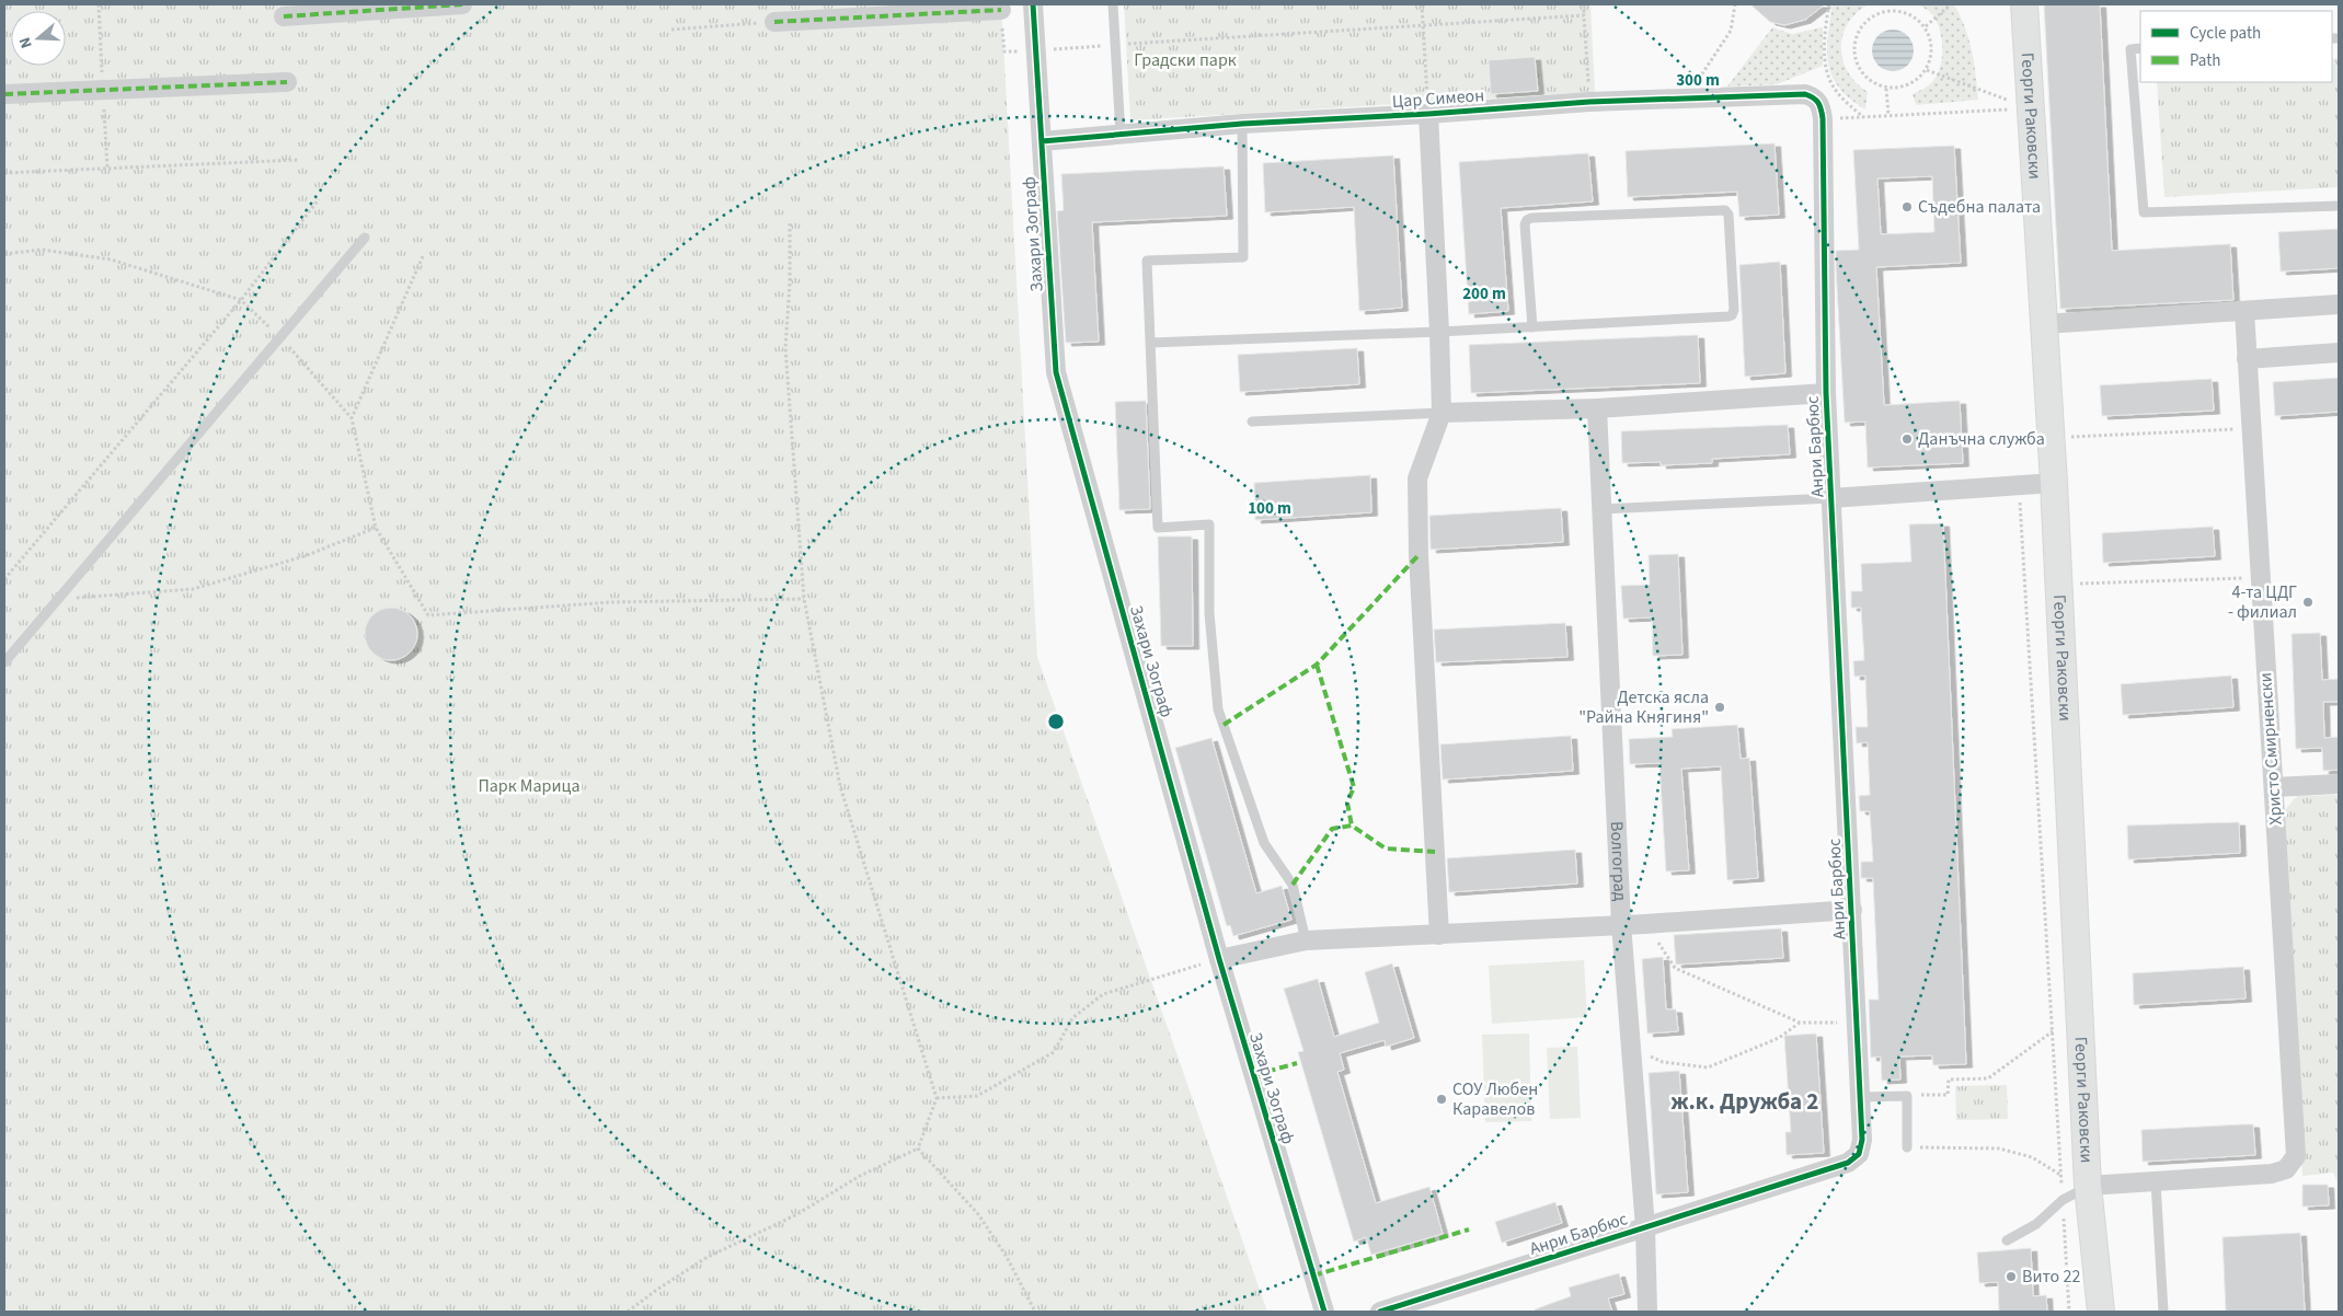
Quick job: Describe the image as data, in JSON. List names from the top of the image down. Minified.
{"streets":{"street":["Цар Симеон","Георги Раковски","Захари Зограф","Анри Барбюс","Христо Смирненски","Волгоград"]},"crossings":[["Цар Симеон","Захари Зограф"],["Цар Симеон","Анри Барбюс"],["Анри Барбюс","Волгоград"]],"districts":["ж.к. Дружба 2"],"parks":["Градски парк","Парк Марица"],"places":["Съдебна палата","Данъчна служба","4-та ЦДГ - филиал","Детска ясла \"Райна Княгиня\"","СОУ Любен Каравелов","Вито 22"],"legend":["Cycle path","Path"],"north":"left","rings":["300 m","200 m","100 m"]}
